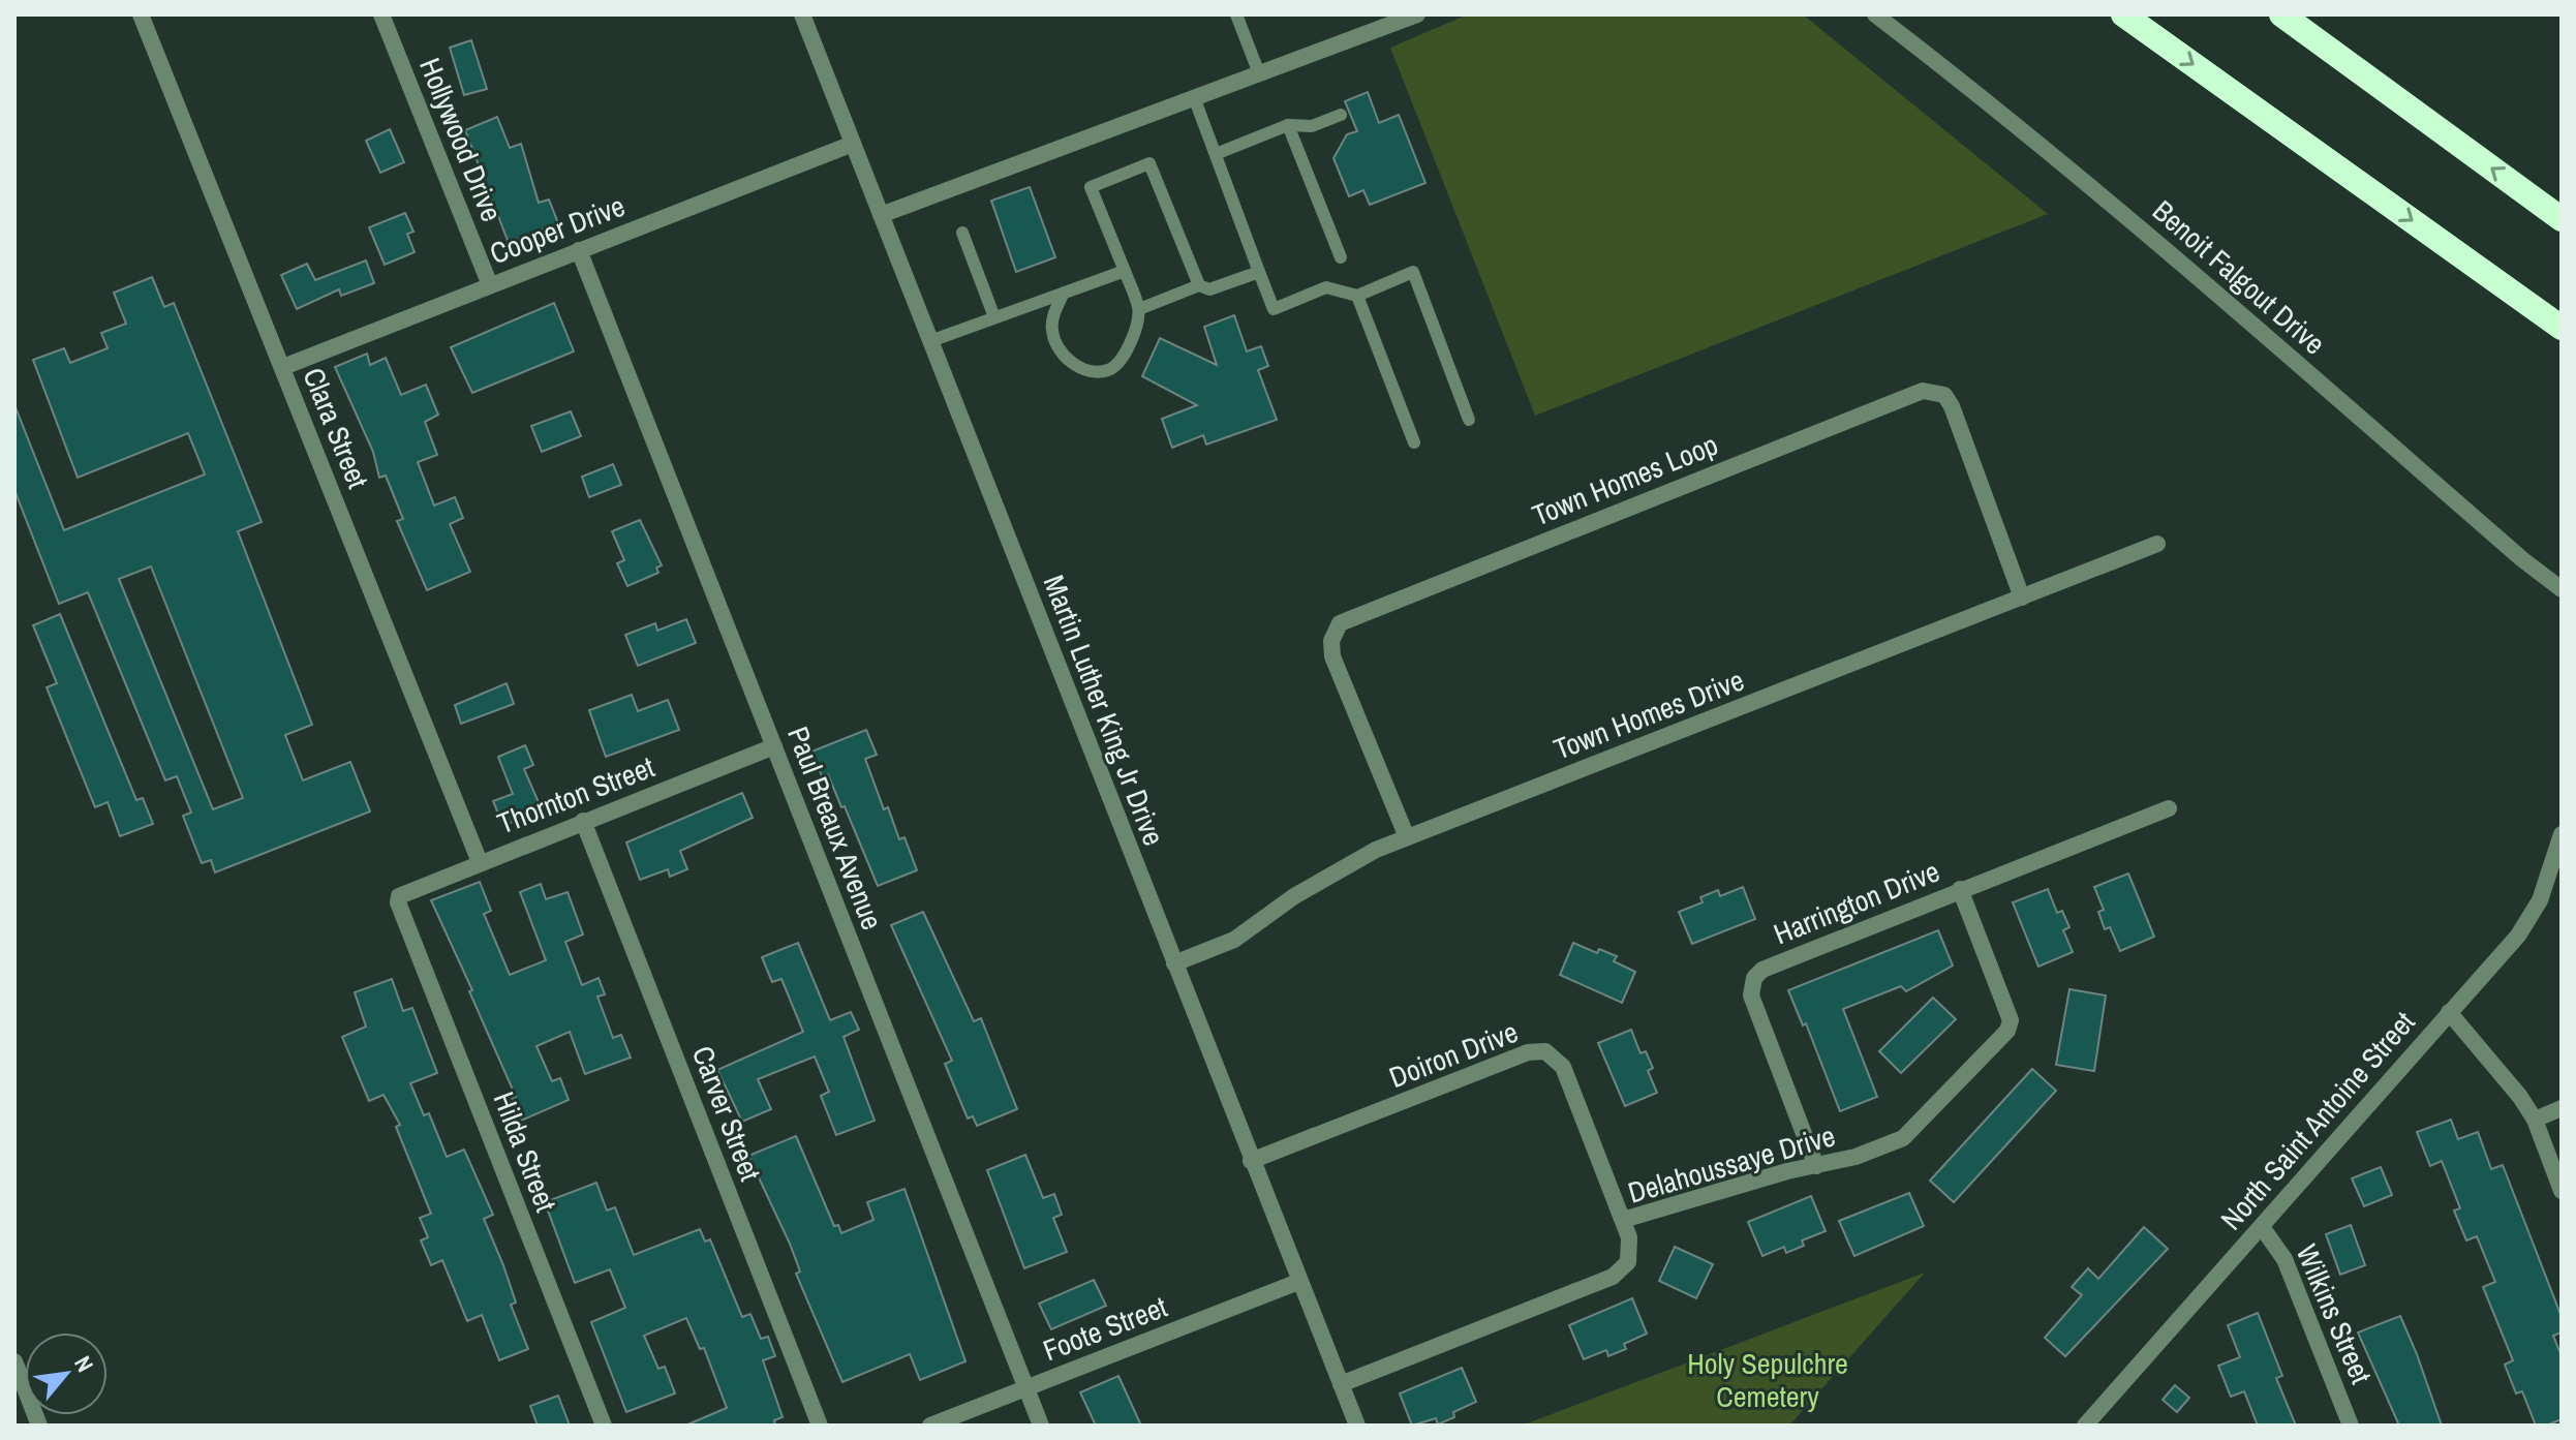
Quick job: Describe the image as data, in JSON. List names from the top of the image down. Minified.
{"streets":{"street":["Hollywood Drive","Cooper Drive","Benoit Falgout Drive","Clara Street","Town Homes Loop","Martin Luther King Jr Drive","Town Homes Drive","Thornton Street","Paul Breaux Avenue","Harrington Drive","Doiron Drive","Carver Street","North Saint Antoine Street","Hilda Street","Delahoussaye Drive","Wilkins Street","Foote Street"]},"crossings":[["Hollywood Drive","Cooper Drive"],["Cooper Drive","Clara Street"],["Cooper Drive","Martin Luther King Jr Drive"],["Cooper Drive","Paul Breaux Avenue"],["Clara Street","Thornton Street"],["Town Homes Loop","Town Homes Drive"],["Martin Luther King Jr Drive","Town Homes Drive"],["Martin Luther King Jr Drive","Doiron Drive"],["Martin Luther King Jr Drive","Delahoussaye Drive"],["Martin Luther King Jr Drive","Foote Street"],["Thornton Street","Paul Breaux Avenue"],["Thornton Street","Carver Street"],["Thornton Street","Hilda Street"],["Paul Breaux Avenue","Foote Street"],["Harrington Drive","Delahoussaye Drive"],["Doiron Drive","Delahoussaye Drive"],["North Saint Antoine Street","Wilkins Street"]],"parks":["Holy Sepulchre Cemetery"],"north":"top right"}
